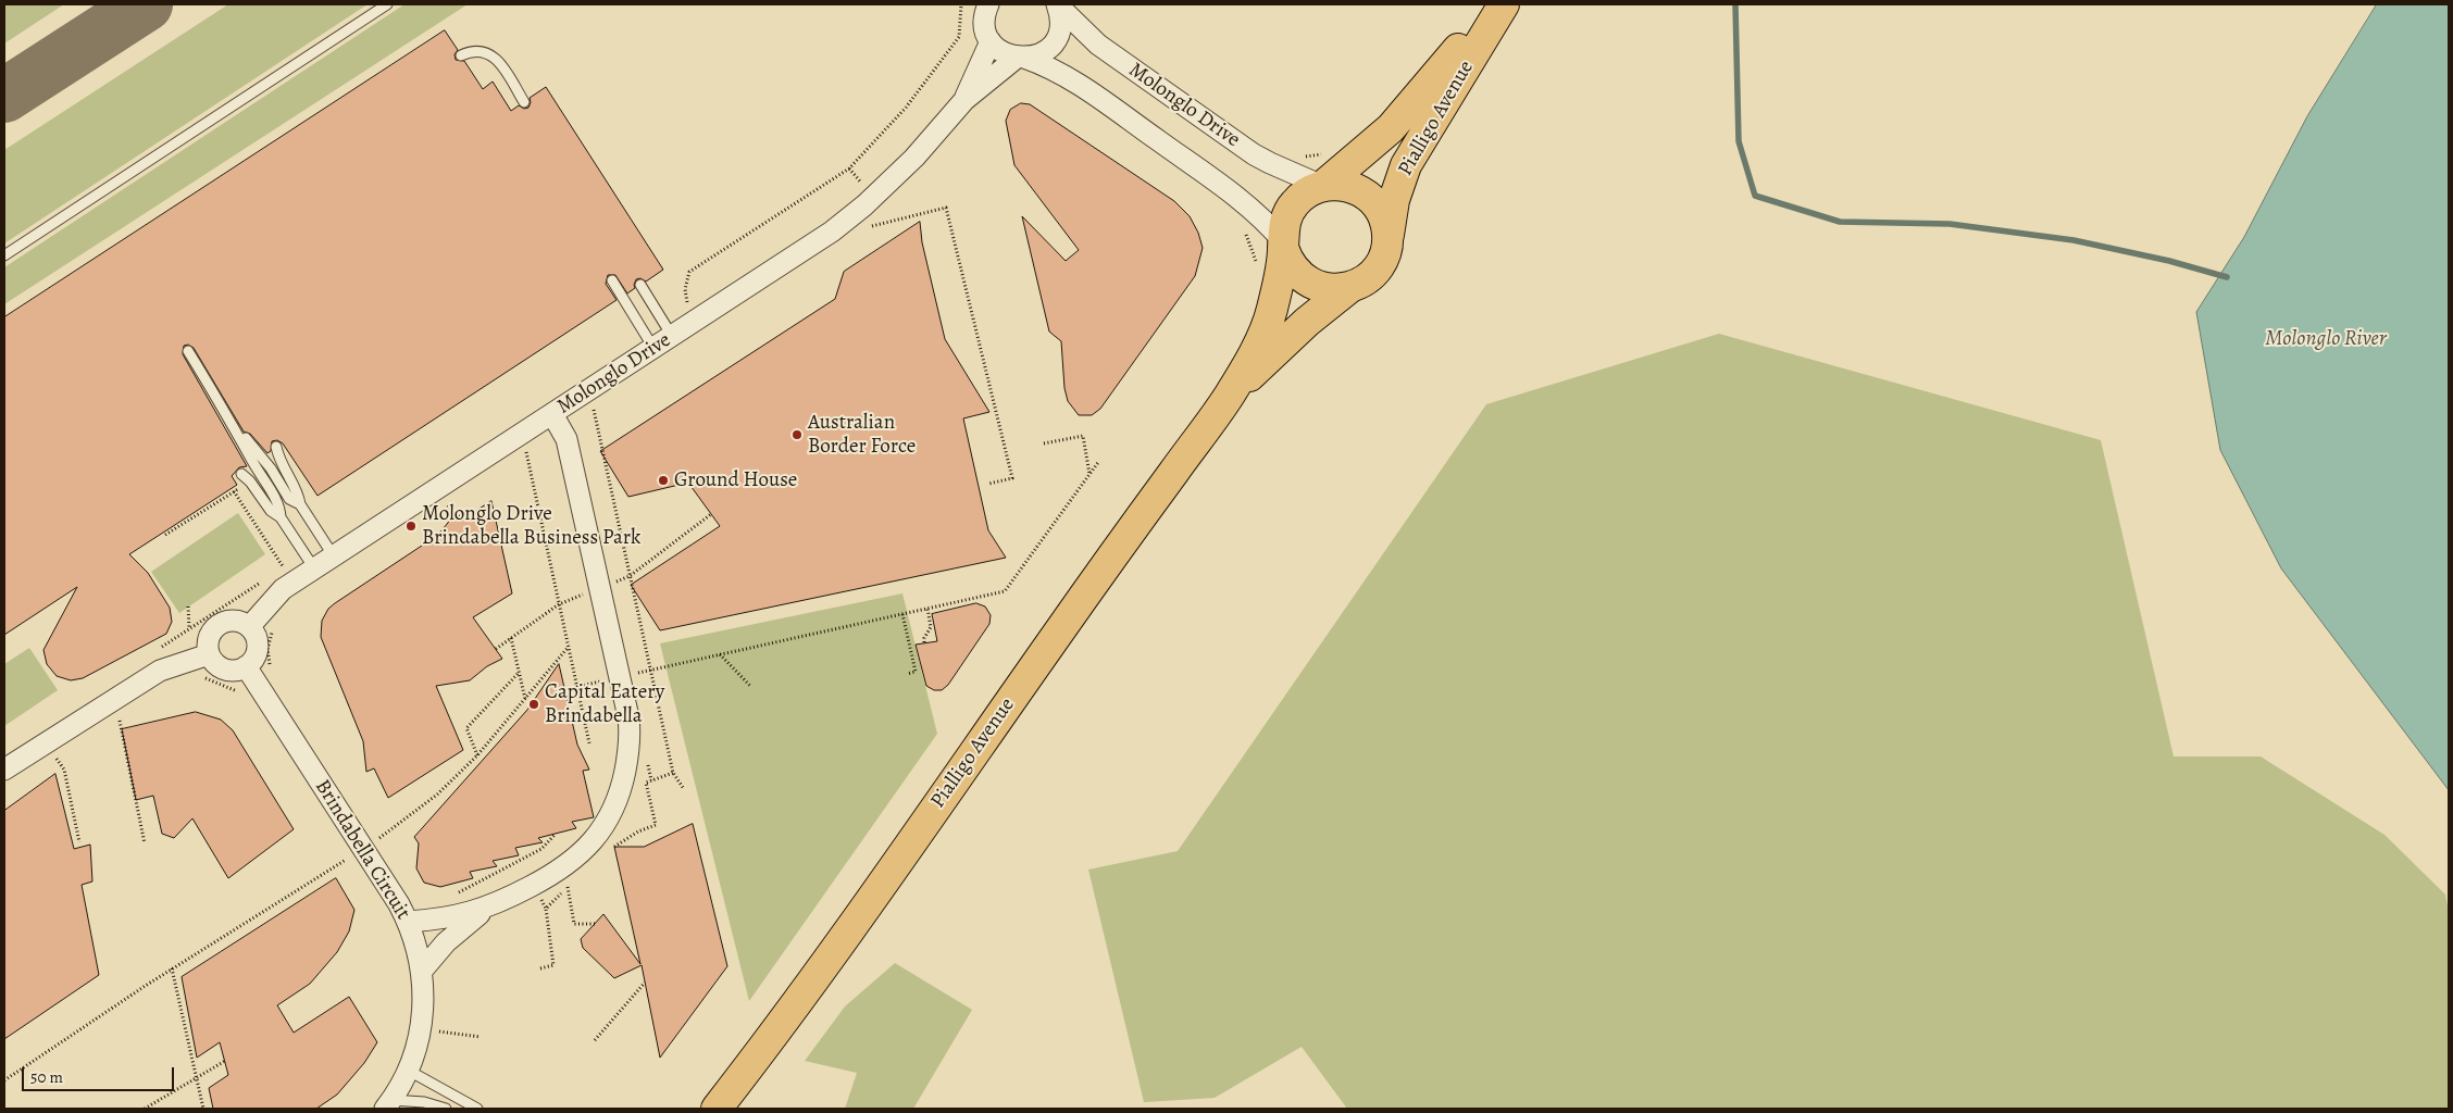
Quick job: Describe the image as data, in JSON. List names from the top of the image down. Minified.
{"streets":{"main road":["Pialligo Avenue"],"street":["Molonglo Drive","Brindabella Circuit"]},"crossings":[["Molonglo Drive","Pialligo Avenue"],["Molonglo Drive","Brindabella Circuit"]],"water":["Molonglo River"],"places":["Australian Border Force","Ground House","Molonglo Drive Brindabella Business Park","Capital Eatery Brindabella"],"scale_bar":"50 m"}
